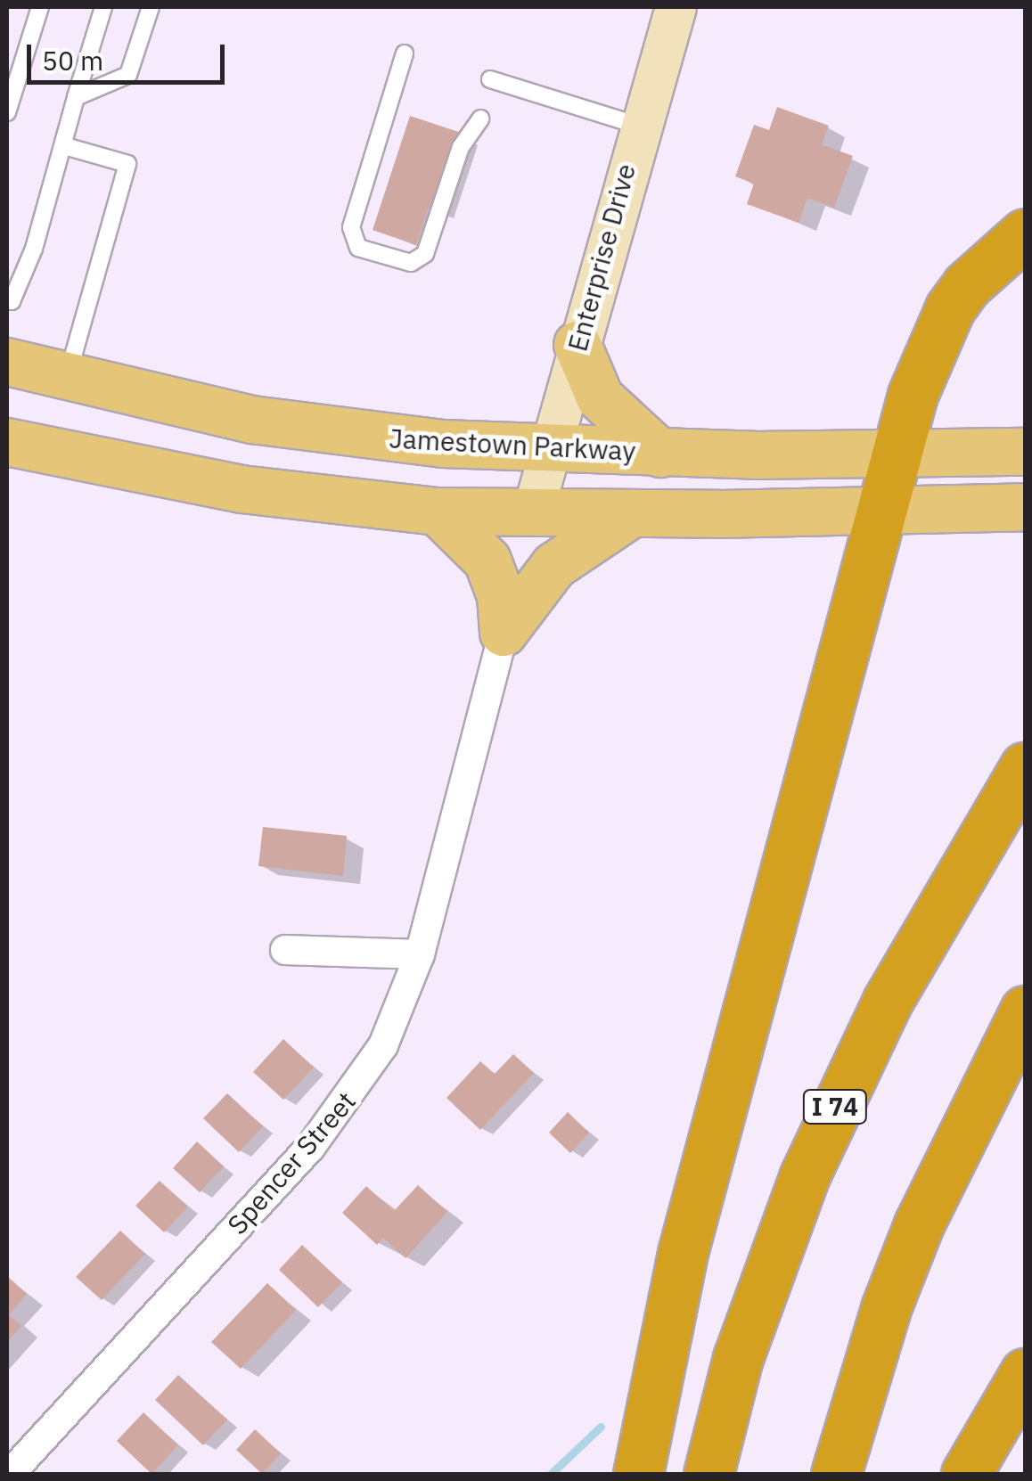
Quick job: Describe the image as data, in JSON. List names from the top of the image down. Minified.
{"streets":{"highway":["I 74"],"main road":["Jamestown Parkway"],"street":["Enterprise Drive","Spencer Street"]},"crossings":[["Enterprise Drive","Jamestown Parkway"]],"scale_bar":"50 m"}
